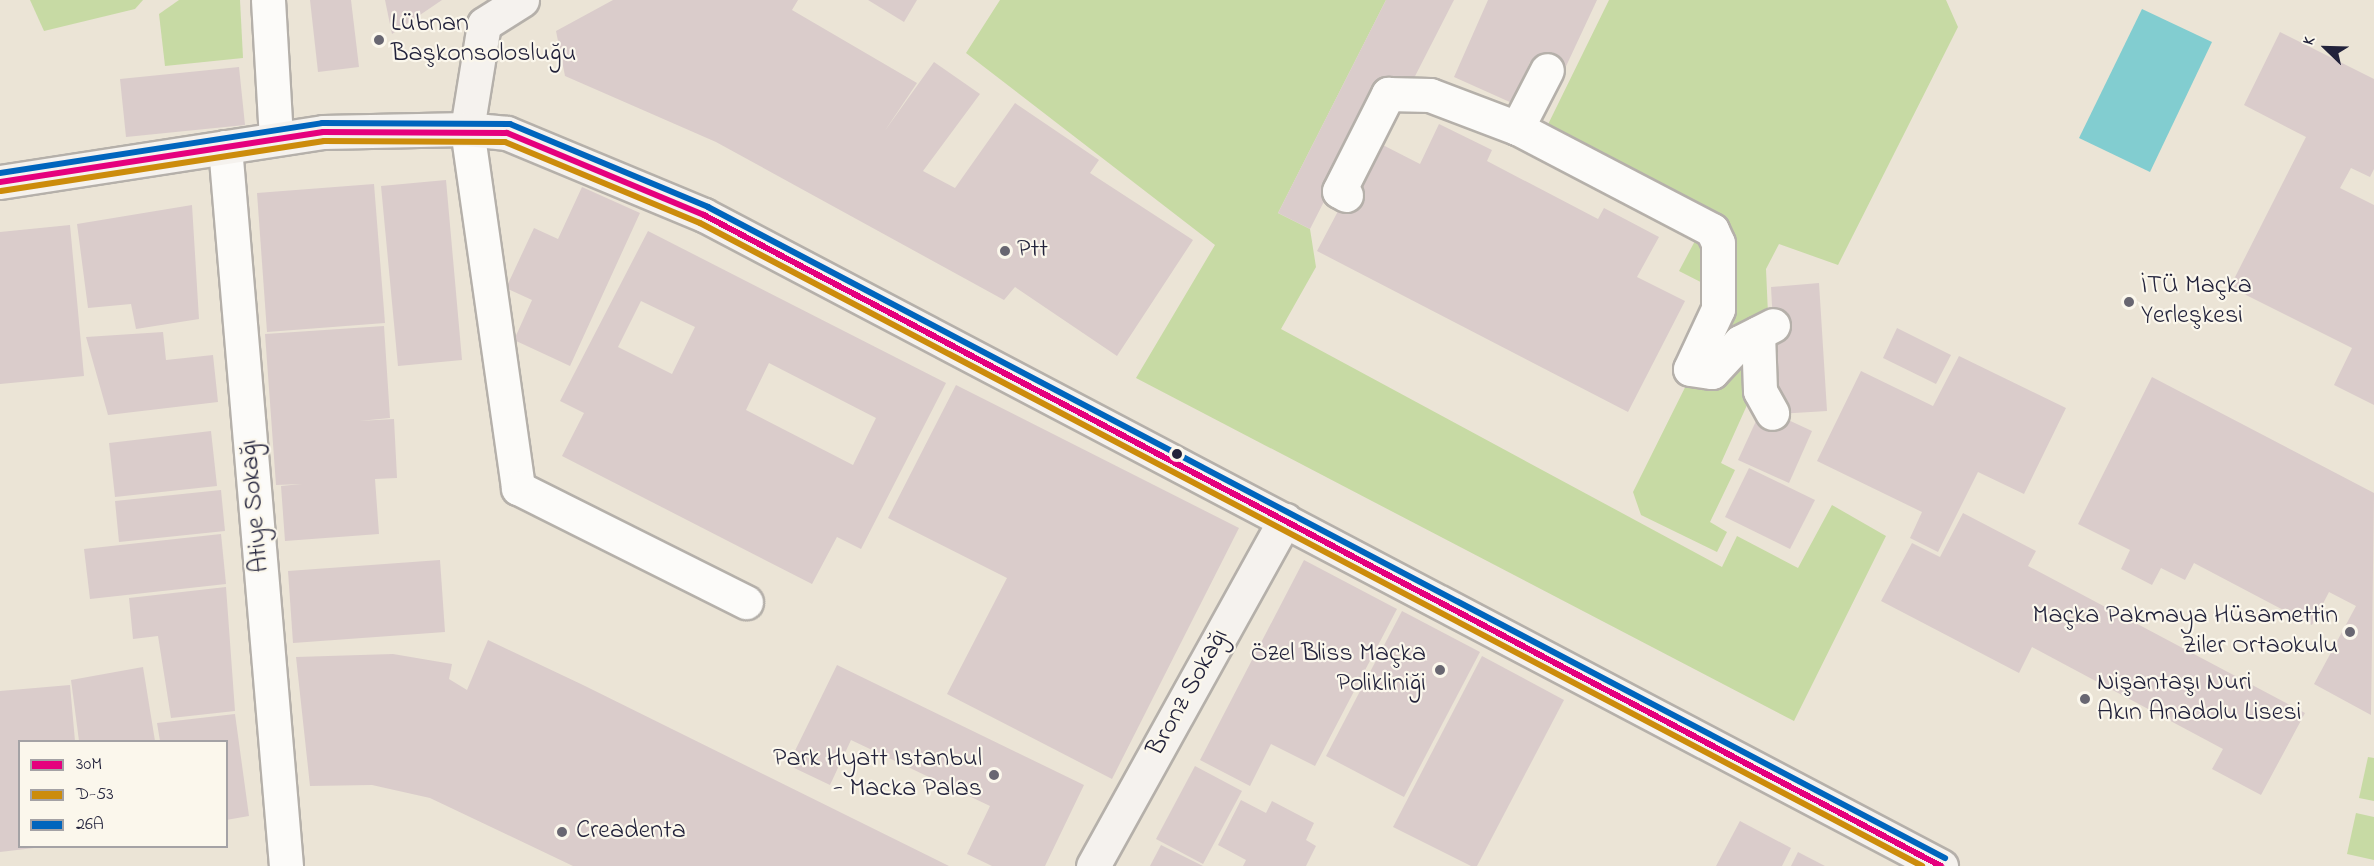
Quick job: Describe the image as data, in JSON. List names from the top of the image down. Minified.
{"streets":{"main road":["Bronz Sokağı"],"street":["Atiye Sokağı"]},"places":["Lübnan Başkonsolosluğu","Ptt","İTÜ Maçka Yerleşkesi","Maçka Pakmaya Hüsamettin Ziler Ortaokulu","Özel Bliss Maçka Polikliniği","Nişantaşı Nuri Akın Anadolu Lisesi","Park Hyatt Istanbul - Macka Palas","Creadenta"],"lines":["transit line 26A","transit line 30M","transit line D-53"],"legend":["30M","D-53","26A"],"north":"top left"}
